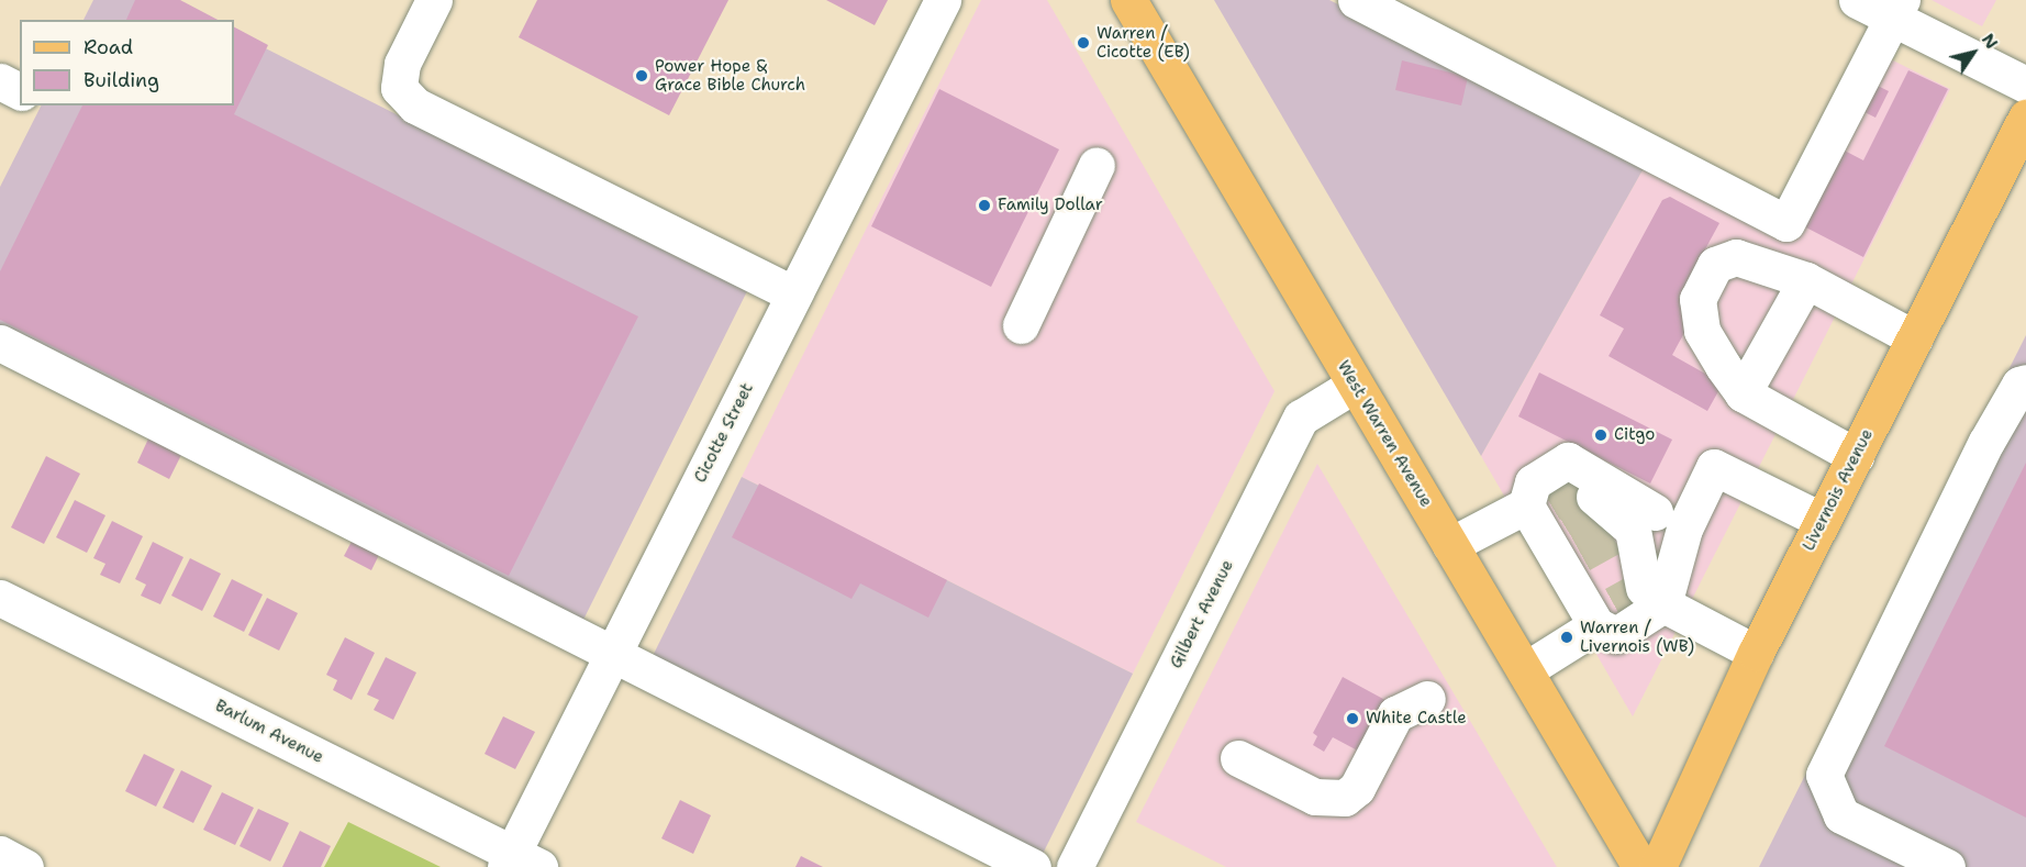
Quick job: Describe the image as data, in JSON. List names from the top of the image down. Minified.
{"streets":{"main road":["West Warren Avenue","Livernois Avenue"],"street":["Cicotte Street","Gilbert Avenue","Barlum Avenue"]},"crossings":[["Cicotte Street","Barlum Avenue"],["West Warren Avenue","Gilbert Avenue"]],"places":["Warren / Cicotte (EB)","Power Hope & Grace Bible Church","Family Dollar","Citgo","Warren / Livernois (WB)","White Castle"],"legend":["Road","Building"],"north":"top right"}
